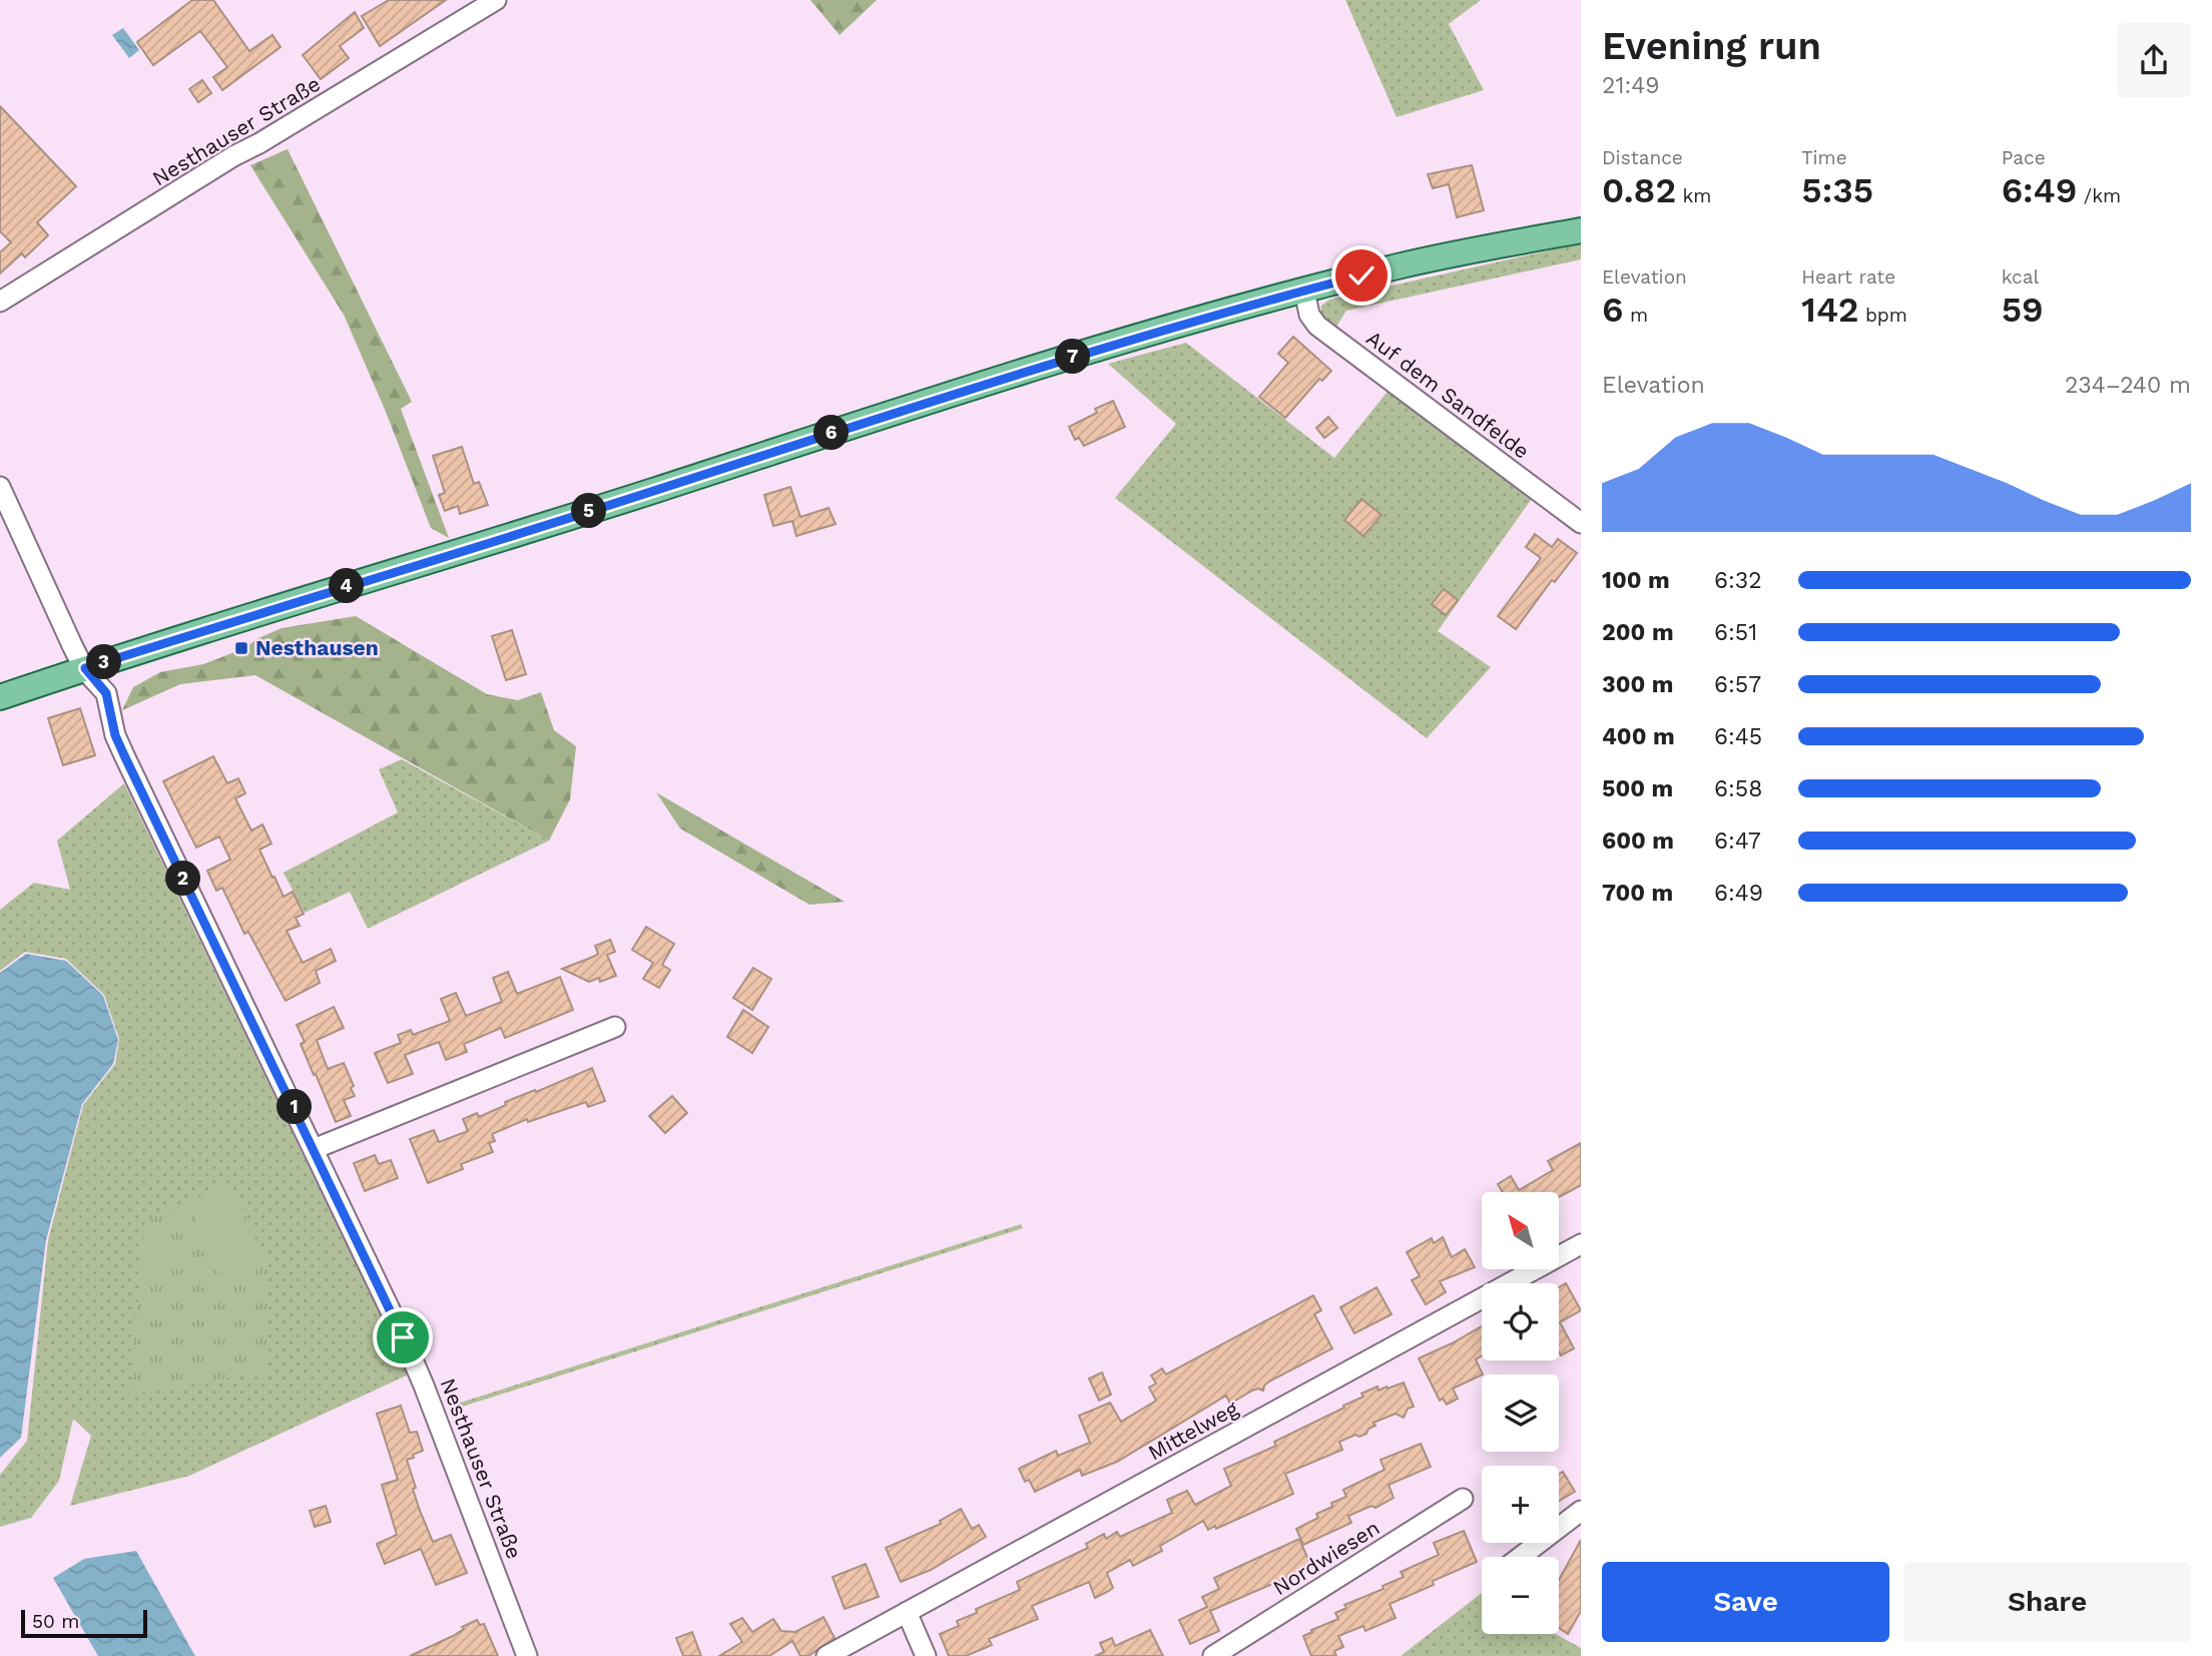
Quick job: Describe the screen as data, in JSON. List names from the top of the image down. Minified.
{"streets":{"street":["Nesthauser Straße","Auf dem Sandfelde","Mittelweg","Nordwiesen"]},"places":{"transit":["Nesthausen"]},"scale_bar":"50 m","north":"top left","page":{"heading":["Evening run","21:49"],"stats":[["Distance","0.82 km"],["Time","5:35"],["Pace","6:49 /km"],["Elevation","6 m"],["Heart rate","142 bpm"],["kcal","59"]],"pins":["7","6","5","4","3","2","1"],"chart":["Elevation","234–240 m"],"list":[{"name":"100 m","note":"6:32"},{"name":"200 m","note":"6:51"},{"name":"300 m","note":"6:57"},{"name":"400 m","note":"6:45"},{"name":"500 m","note":"6:58"},{"name":"600 m","note":"6:47"},{"name":"700 m","note":"6:49"}],"map_buttons":["+","−"],"buttons":["Save","Share"],"scale":"50 m"}}
